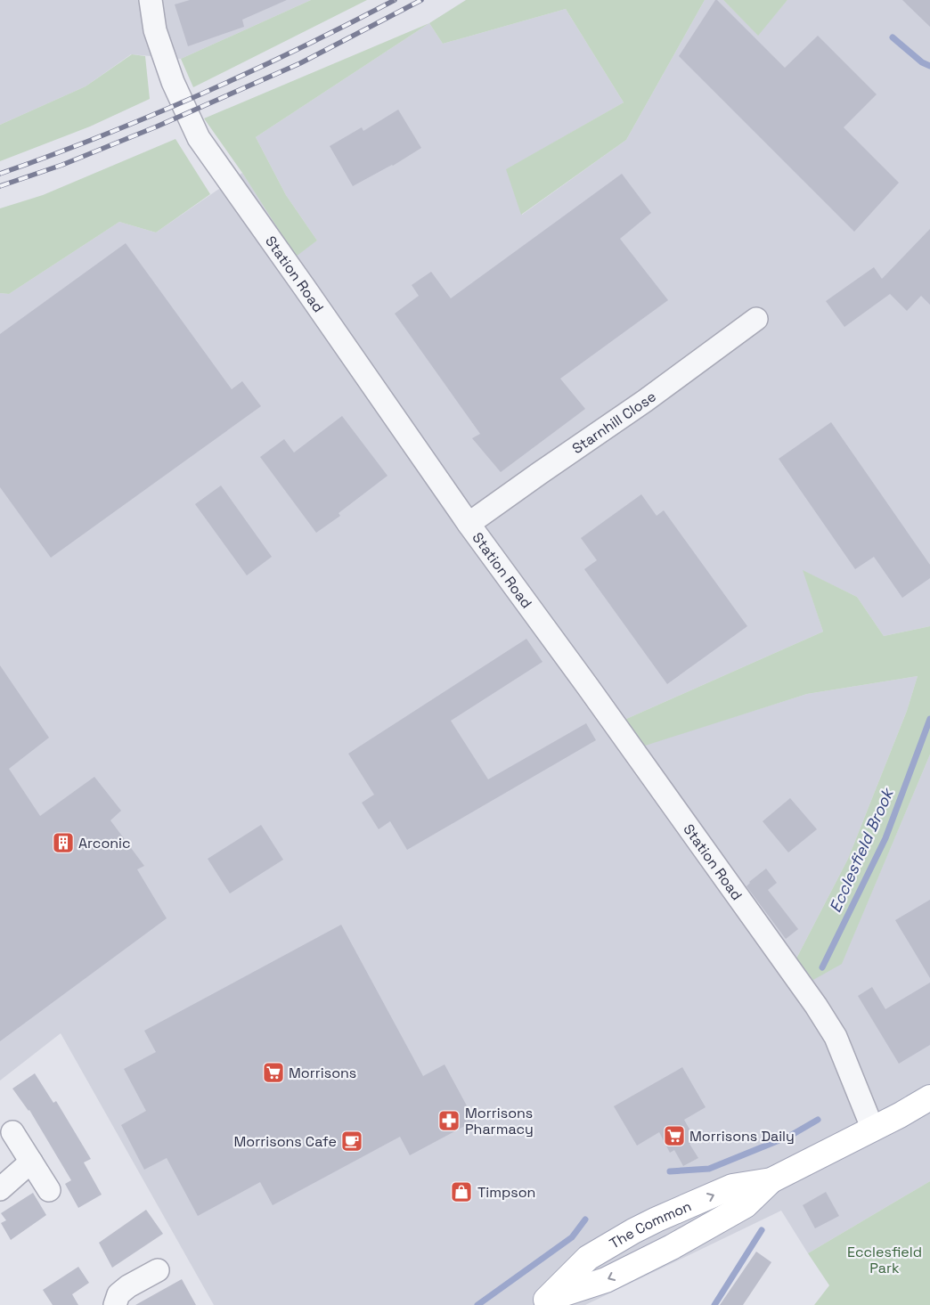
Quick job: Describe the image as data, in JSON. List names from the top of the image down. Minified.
{"streets":{"main road":["The Common"],"street":["Station Road","Starnhill Close"]},"crossings":[["Station Road","Starnhill Close"],["Station Road","The Common"]],"water":["Ecclesfield Brook"],"parks":["Ecclesfield Park"],"places":{"building":["Arconic"],"supermarket":["Morrisons","Morrisons Daily"],"pharmacy":["Morrisons Pharmacy"],"cafe":["Morrisons Cafe"],"shop":["Timpson"]}}
